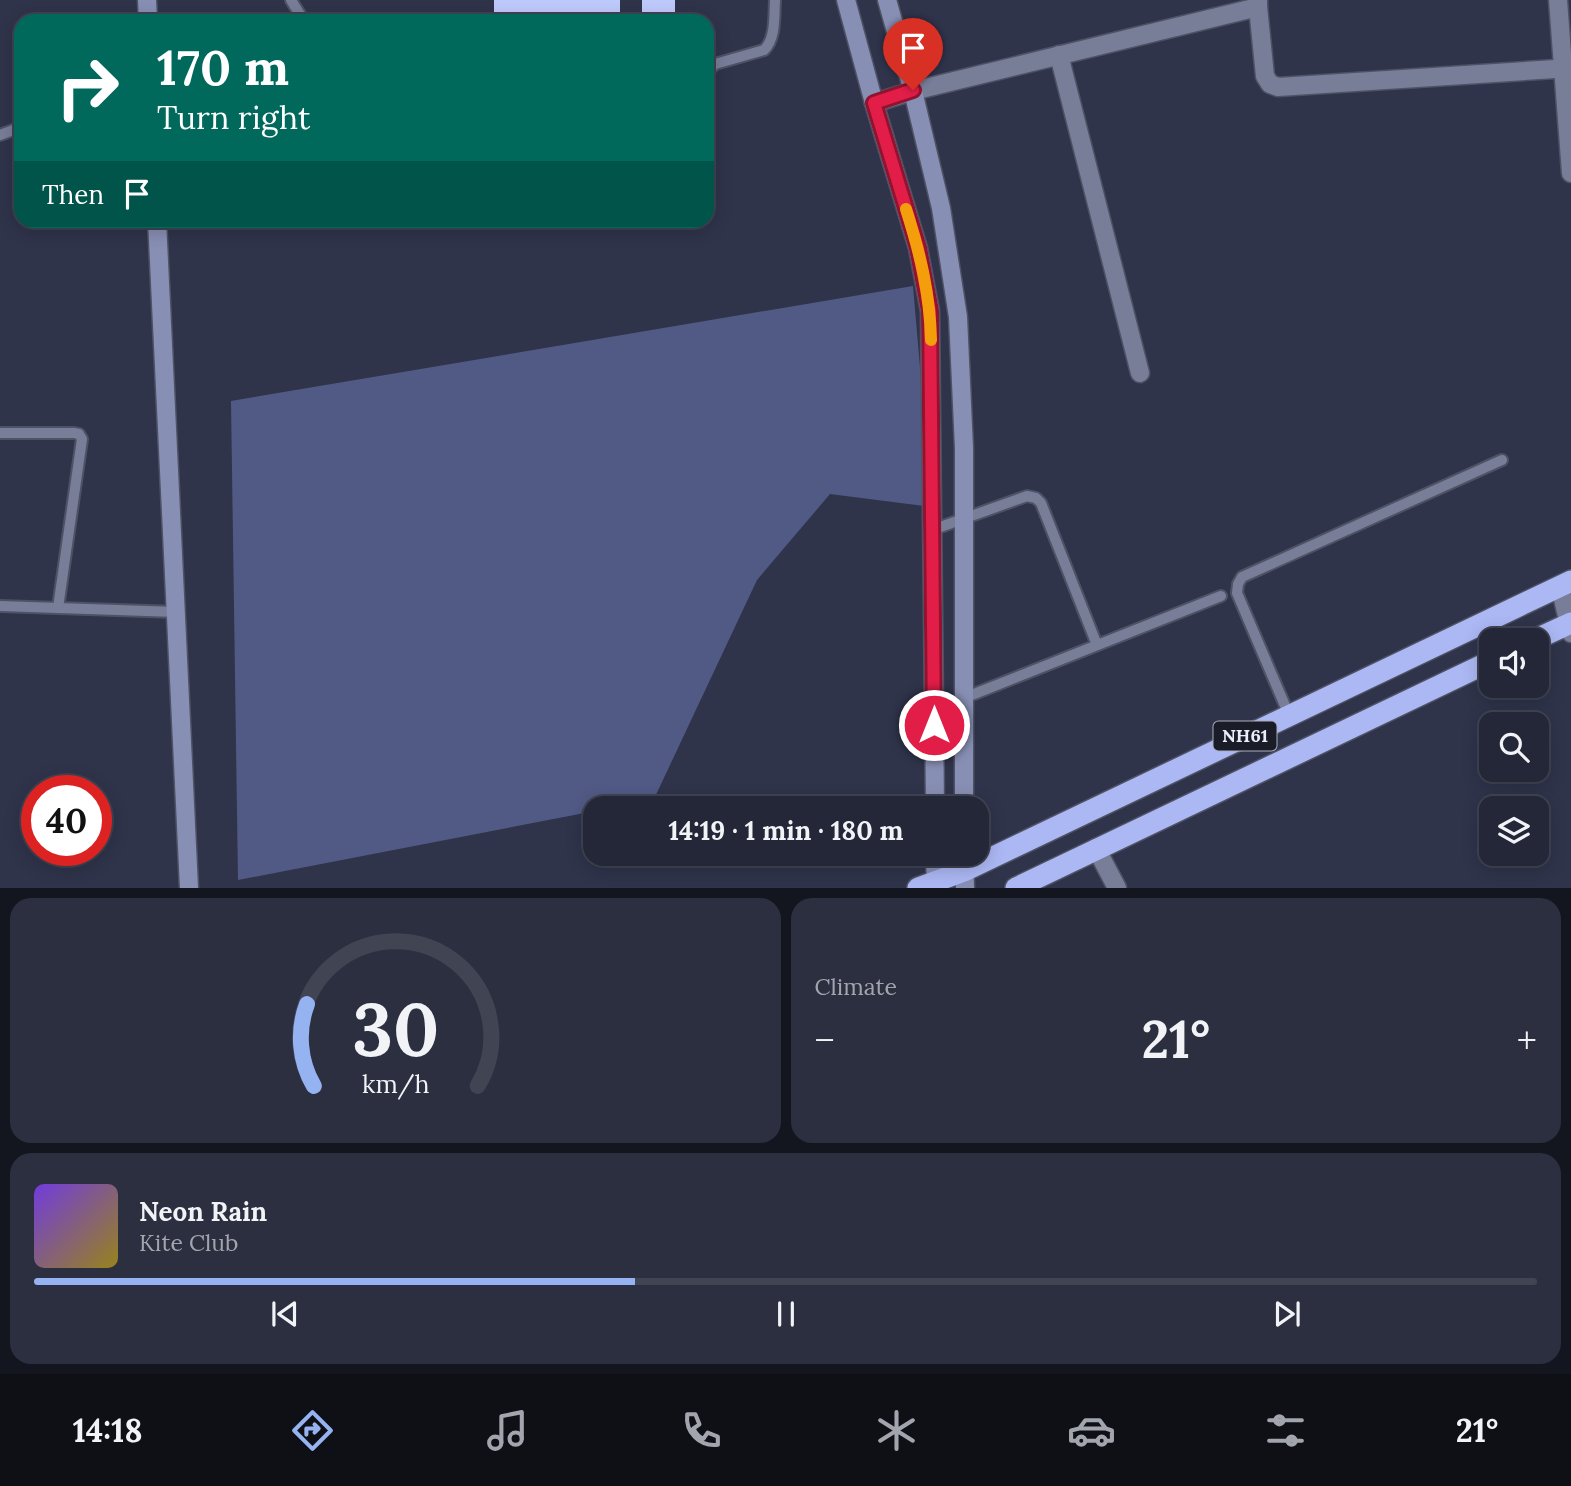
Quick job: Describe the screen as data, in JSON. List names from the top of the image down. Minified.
{"streets":{"highway":["NH61"]},"page":{"turn":["170 m","Turn right"],"then":"Then","limit":"40","trip":"14:19 · 1 min · 180 m","tile":"Climate","heat":["−","21°","+"],"song":["Neon Rain","Kite Club"],"tabs":["14:18","21°"],"gauge":["30","km/h"]}}
